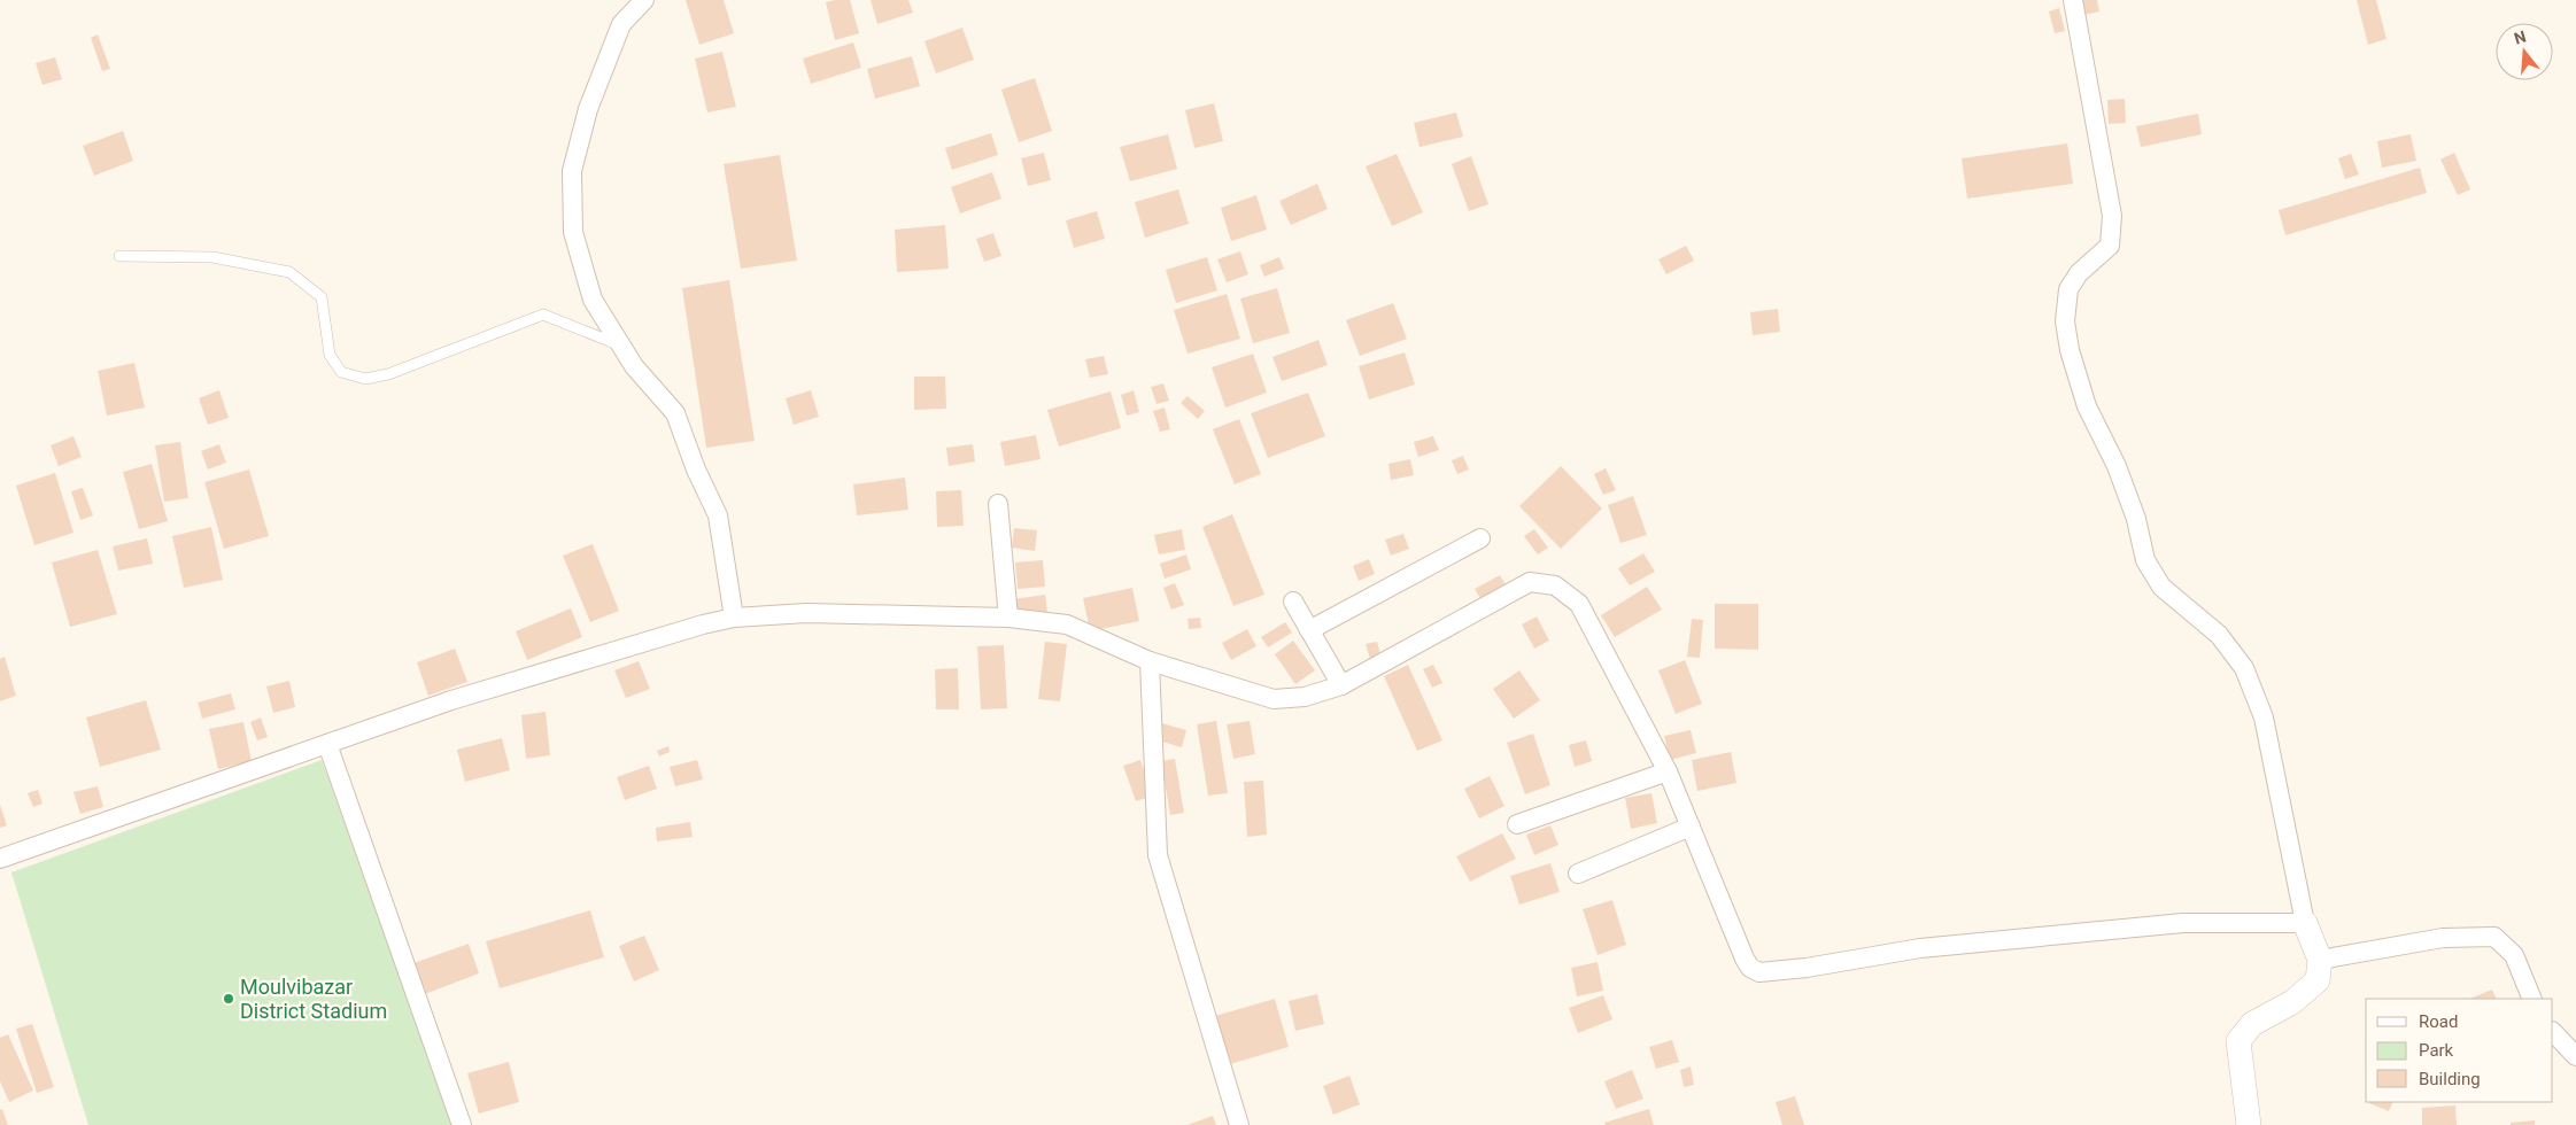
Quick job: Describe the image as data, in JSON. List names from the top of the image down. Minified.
{"places":["Moulvibazar District Stadium"],"legend":["Road","Park","Building"],"north":"top"}
